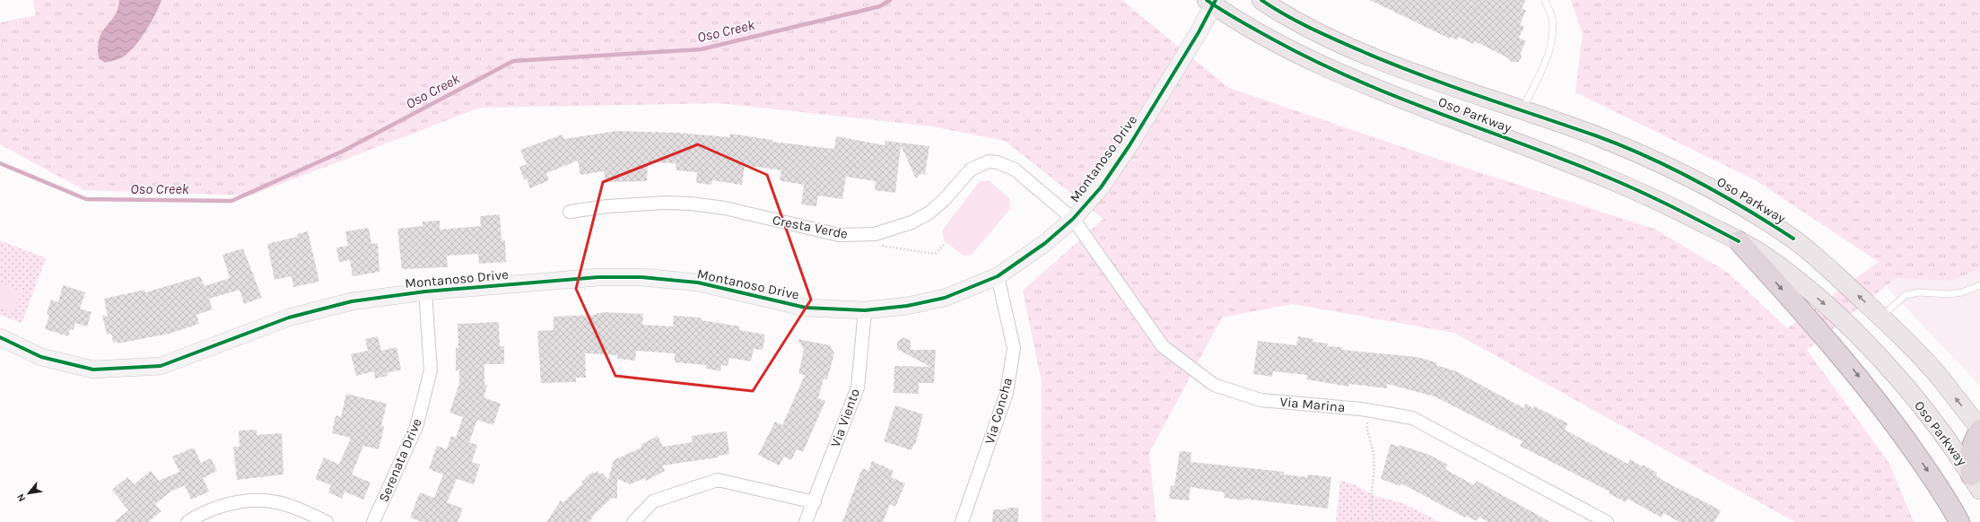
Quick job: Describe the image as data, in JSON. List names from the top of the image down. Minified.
{"streets":{"main road":["Oso Parkway"],"street":["Montanoso Drive","Cresta Verde","Via Marina","Via Concha","Via Viento","Serenata Drive"]},"crossings":[["Oso Parkway","Montanoso Drive"],["Montanoso Drive","Cresta Verde"],["Montanoso Drive","Via Marina"],["Montanoso Drive","Via Concha"],["Montanoso Drive","Via Viento"],["Montanoso Drive","Serenata Drive"],["Cresta Verde","Via Marina"]],"water":["Oso Creek"],"north":"bottom left"}
